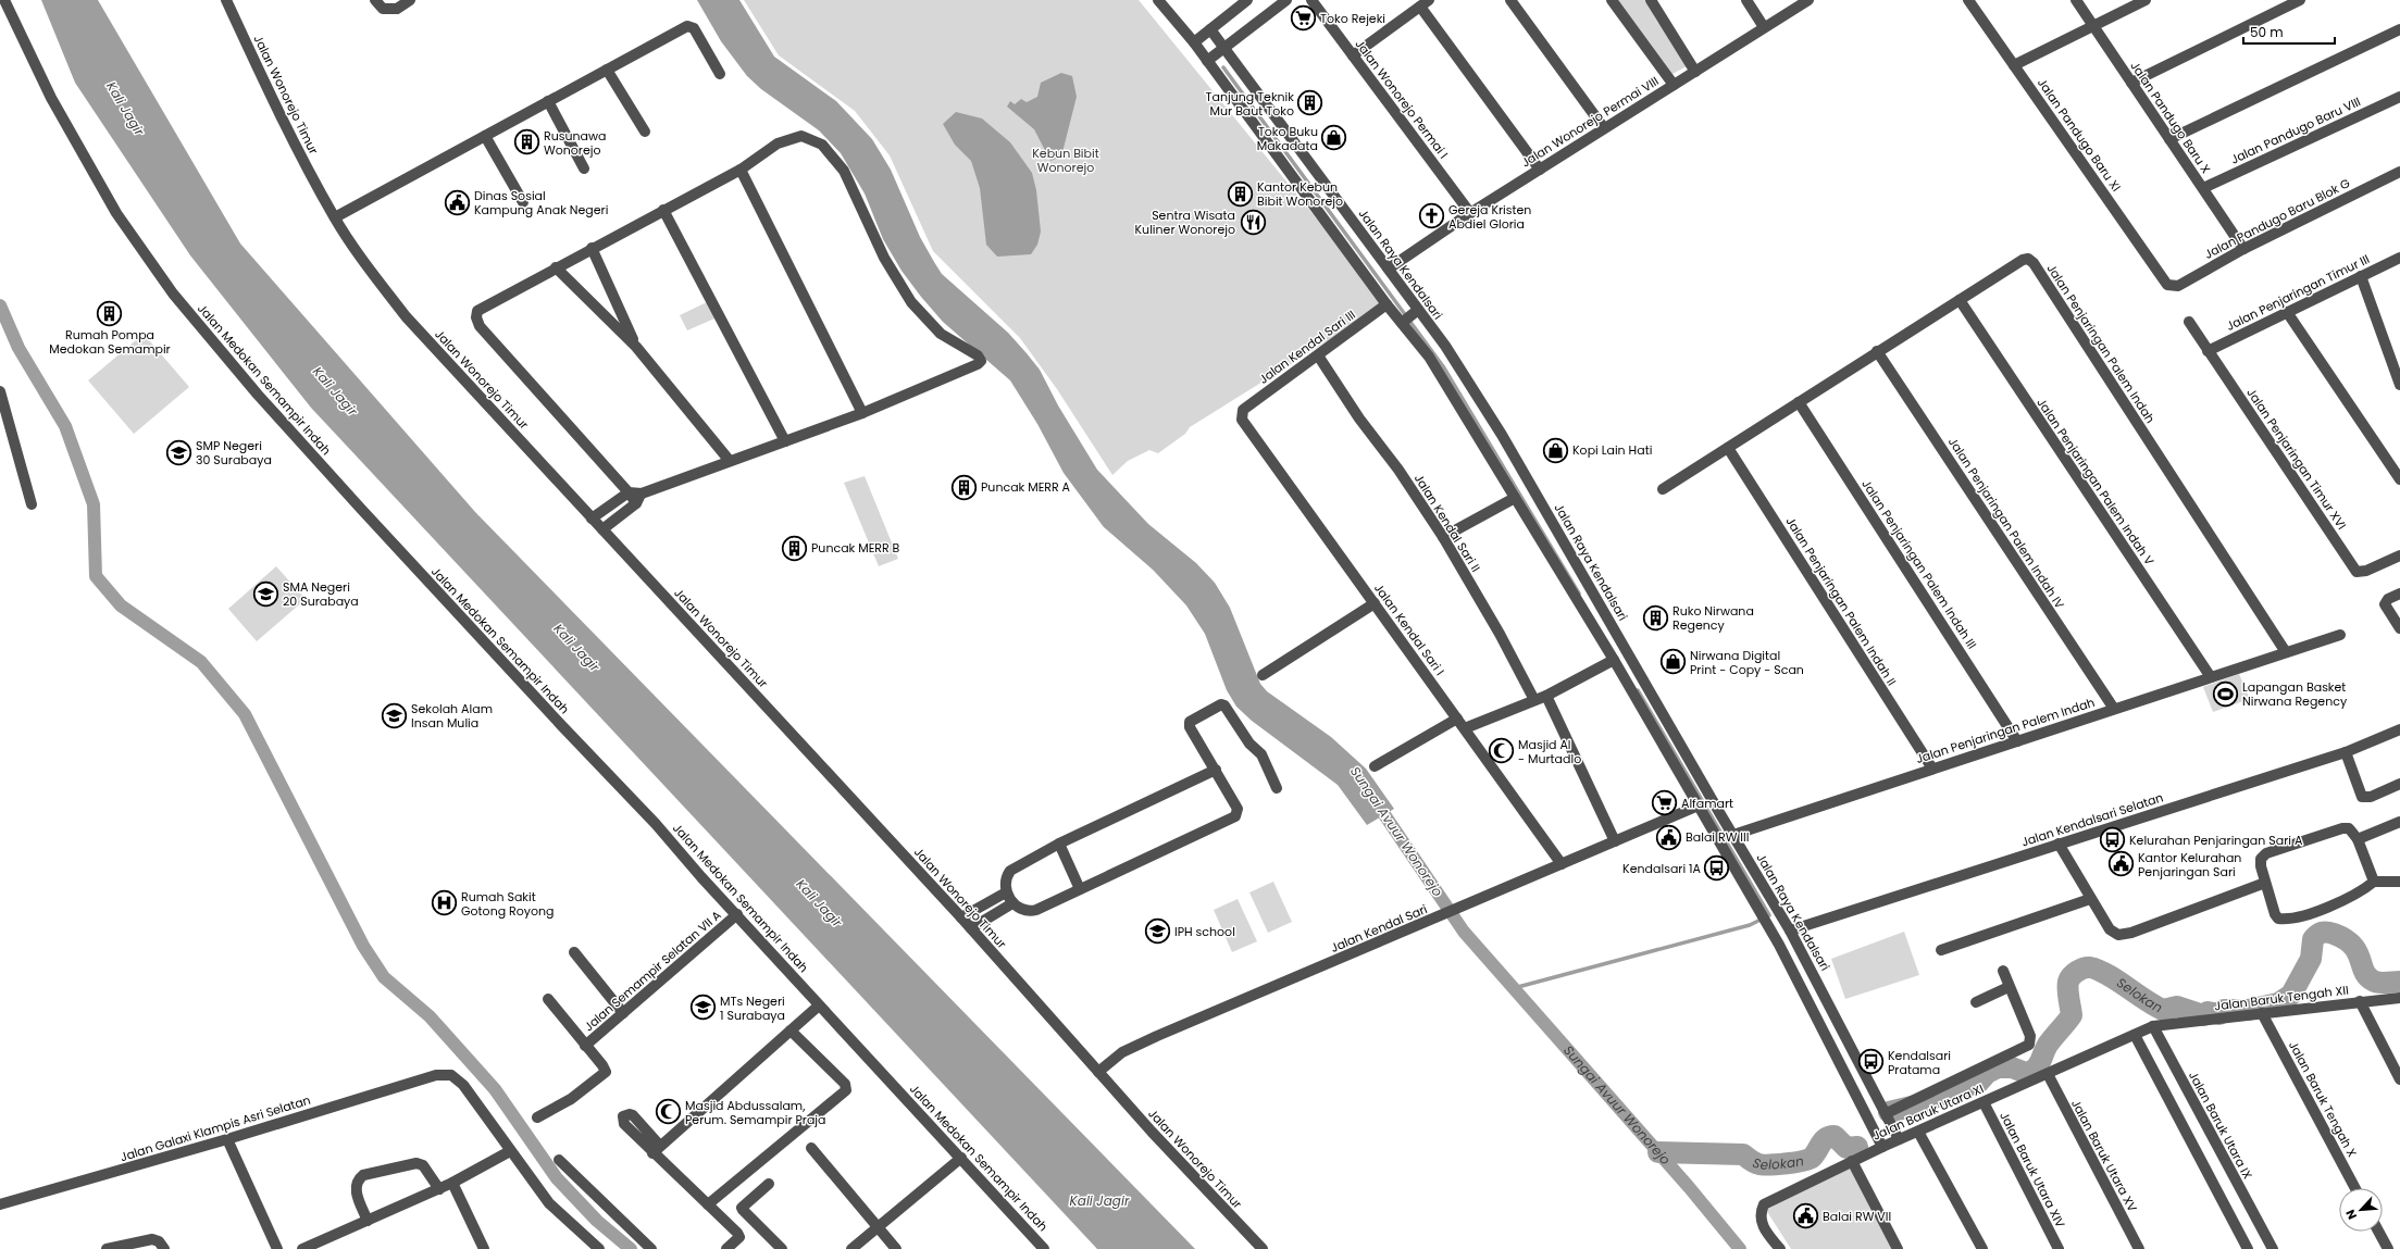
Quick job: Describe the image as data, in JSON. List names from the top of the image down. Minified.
{"streets":{"street":["Jalan Wonorejo Timur","Jalan Wonorejo Permai I","Jalan Pandugo Baru X","Jalan Wonorejo Permai VIII","Jalan Pandugo Baru VIII","Jalan Pandugo Baru XI","Jalan Pandugo Baru Blok G","Jalan Raya Kendalsari","Jalan Penjaringan Timur III","Jalan Penjaringan Palem Indah","Jalan Kendal Sari III","Jalan Medokan Semampir Indah","Jalan Penjaringan Timur XVI","Jalan Penjaringan Palem Indah V","Jalan Kendal Sari II","Jalan Penjaringan Palem Indah IV","Jalan Penjaringan Palem Indah III","Jalan Penjaringan Palem Indah II","Jalan Kendal Sari I","Jalan Kendalsari Selatan","Jalan Kendal Sari","Jalan Semampir Selatan VII A","Jalan Baruk Tengah XII","Jalan Baruk Tengah X","Jalan Baruk Utara XI","Jalan Baruk Utara IX","Jalan Galaxi Klampis Asri Selatan","Jalan Baruk Utara XV","Jalan Baruk Utara XIV"]},"crossings":[["Jalan Wonorejo Timur","Jalan Kendal Sari"],["Jalan Wonorejo Permai I","Jalan Wonorejo Permai VIII"],["Jalan Pandugo Baru X","Jalan Pandugo Baru VIII"],["Jalan Pandugo Baru X","Jalan Pandugo Baru Blok G"],["Jalan Wonorejo Permai VIII","Jalan Raya Kendalsari"],["Jalan Pandugo Baru XI","Jalan Pandugo Baru Blok G"],["Jalan Raya Kendalsari","Jalan Penjaringan Palem Indah"],["Jalan Raya Kendalsari","Jalan Kendalsari Selatan"],["Jalan Raya Kendalsari","Jalan Baruk Utara XI"],["Jalan Penjaringan Timur III","Jalan Penjaringan Timur XVI"],["Jalan Penjaringan Palem Indah","Jalan Penjaringan Palem Indah V"],["Jalan Penjaringan Palem Indah","Jalan Penjaringan Palem Indah IV"],["Jalan Penjaringan Palem Indah","Jalan Penjaringan Palem Indah III"],["Jalan Penjaringan Palem Indah","Jalan Penjaringan Palem Indah II"],["Jalan Kendal Sari III","Jalan Kendal Sari II"],["Jalan Kendal Sari III","Jalan Kendal Sari I"],["Jalan Medokan Semampir Indah","Jalan Semampir Selatan VII A"],["Jalan Kendal Sari I","Jalan Kendal Sari"],["Jalan Baruk Tengah XII","Jalan Baruk Tengah X"],["Jalan Baruk Tengah XII","Jalan Baruk Utara XI"],["Jalan Baruk Tengah XII","Jalan Baruk Utara IX"],["Jalan Baruk Utara XI","Jalan Baruk Utara IX"],["Jalan Baruk Utara XI","Jalan Baruk Utara XV"],["Jalan Baruk Utara XI","Jalan Baruk Utara XIV"]],"water":["Kali Jagir","Sungai Avuur Wonorejo","Selokan"],"parks":["Kebun Bibit Wonorejo"],"places":{"supermarket":["Toko Rejeki","Alfamart"],"building":["Tanjung Teknik Mur Baut Toko","Rusunawa Wonorejo","Kantor Kebun Bibit Wonorejo","Rumah Pompa Medokan Semampir","Puncak MERR A","Puncak MERR B","Ruko Nirwana Regency"],"shop":["Toko Buku Makadata","Kopi Lain Hati","Nirwana Digital Print - Copy - Scan"],"public building":["Dinas Sosial Kampung Anak Negeri","Balai RW III","Kantor Kelurahan Penjaringan Sari","Balai RW VII"],"church":["Gereja Kristen Abdiel Gloria"],"restaurant":["Sentra Wisata Kuliner Wonorejo"],"school or university":["SMP Negeri 30 Surabaya","SMA Negeri 20 Surabaya","Sekolah Alam Insan Mulia","IPH school","MTs Negeri 1 Surabaya"],"sports":["Lapangan Basket Nirwana Regency"],"mosque":["Masjid Al - Murtadlo","Masjid Abdussalam, Perum. Semampir Praja"],"bus stop":["Kelurahan Penjaringan Sari A","Kendalsari 1A","Kendalsari Pratama"],"hospital":["Rumah Sakit Gotong Royong"]},"scale_bar":"50 m","north":"bottom left"}
